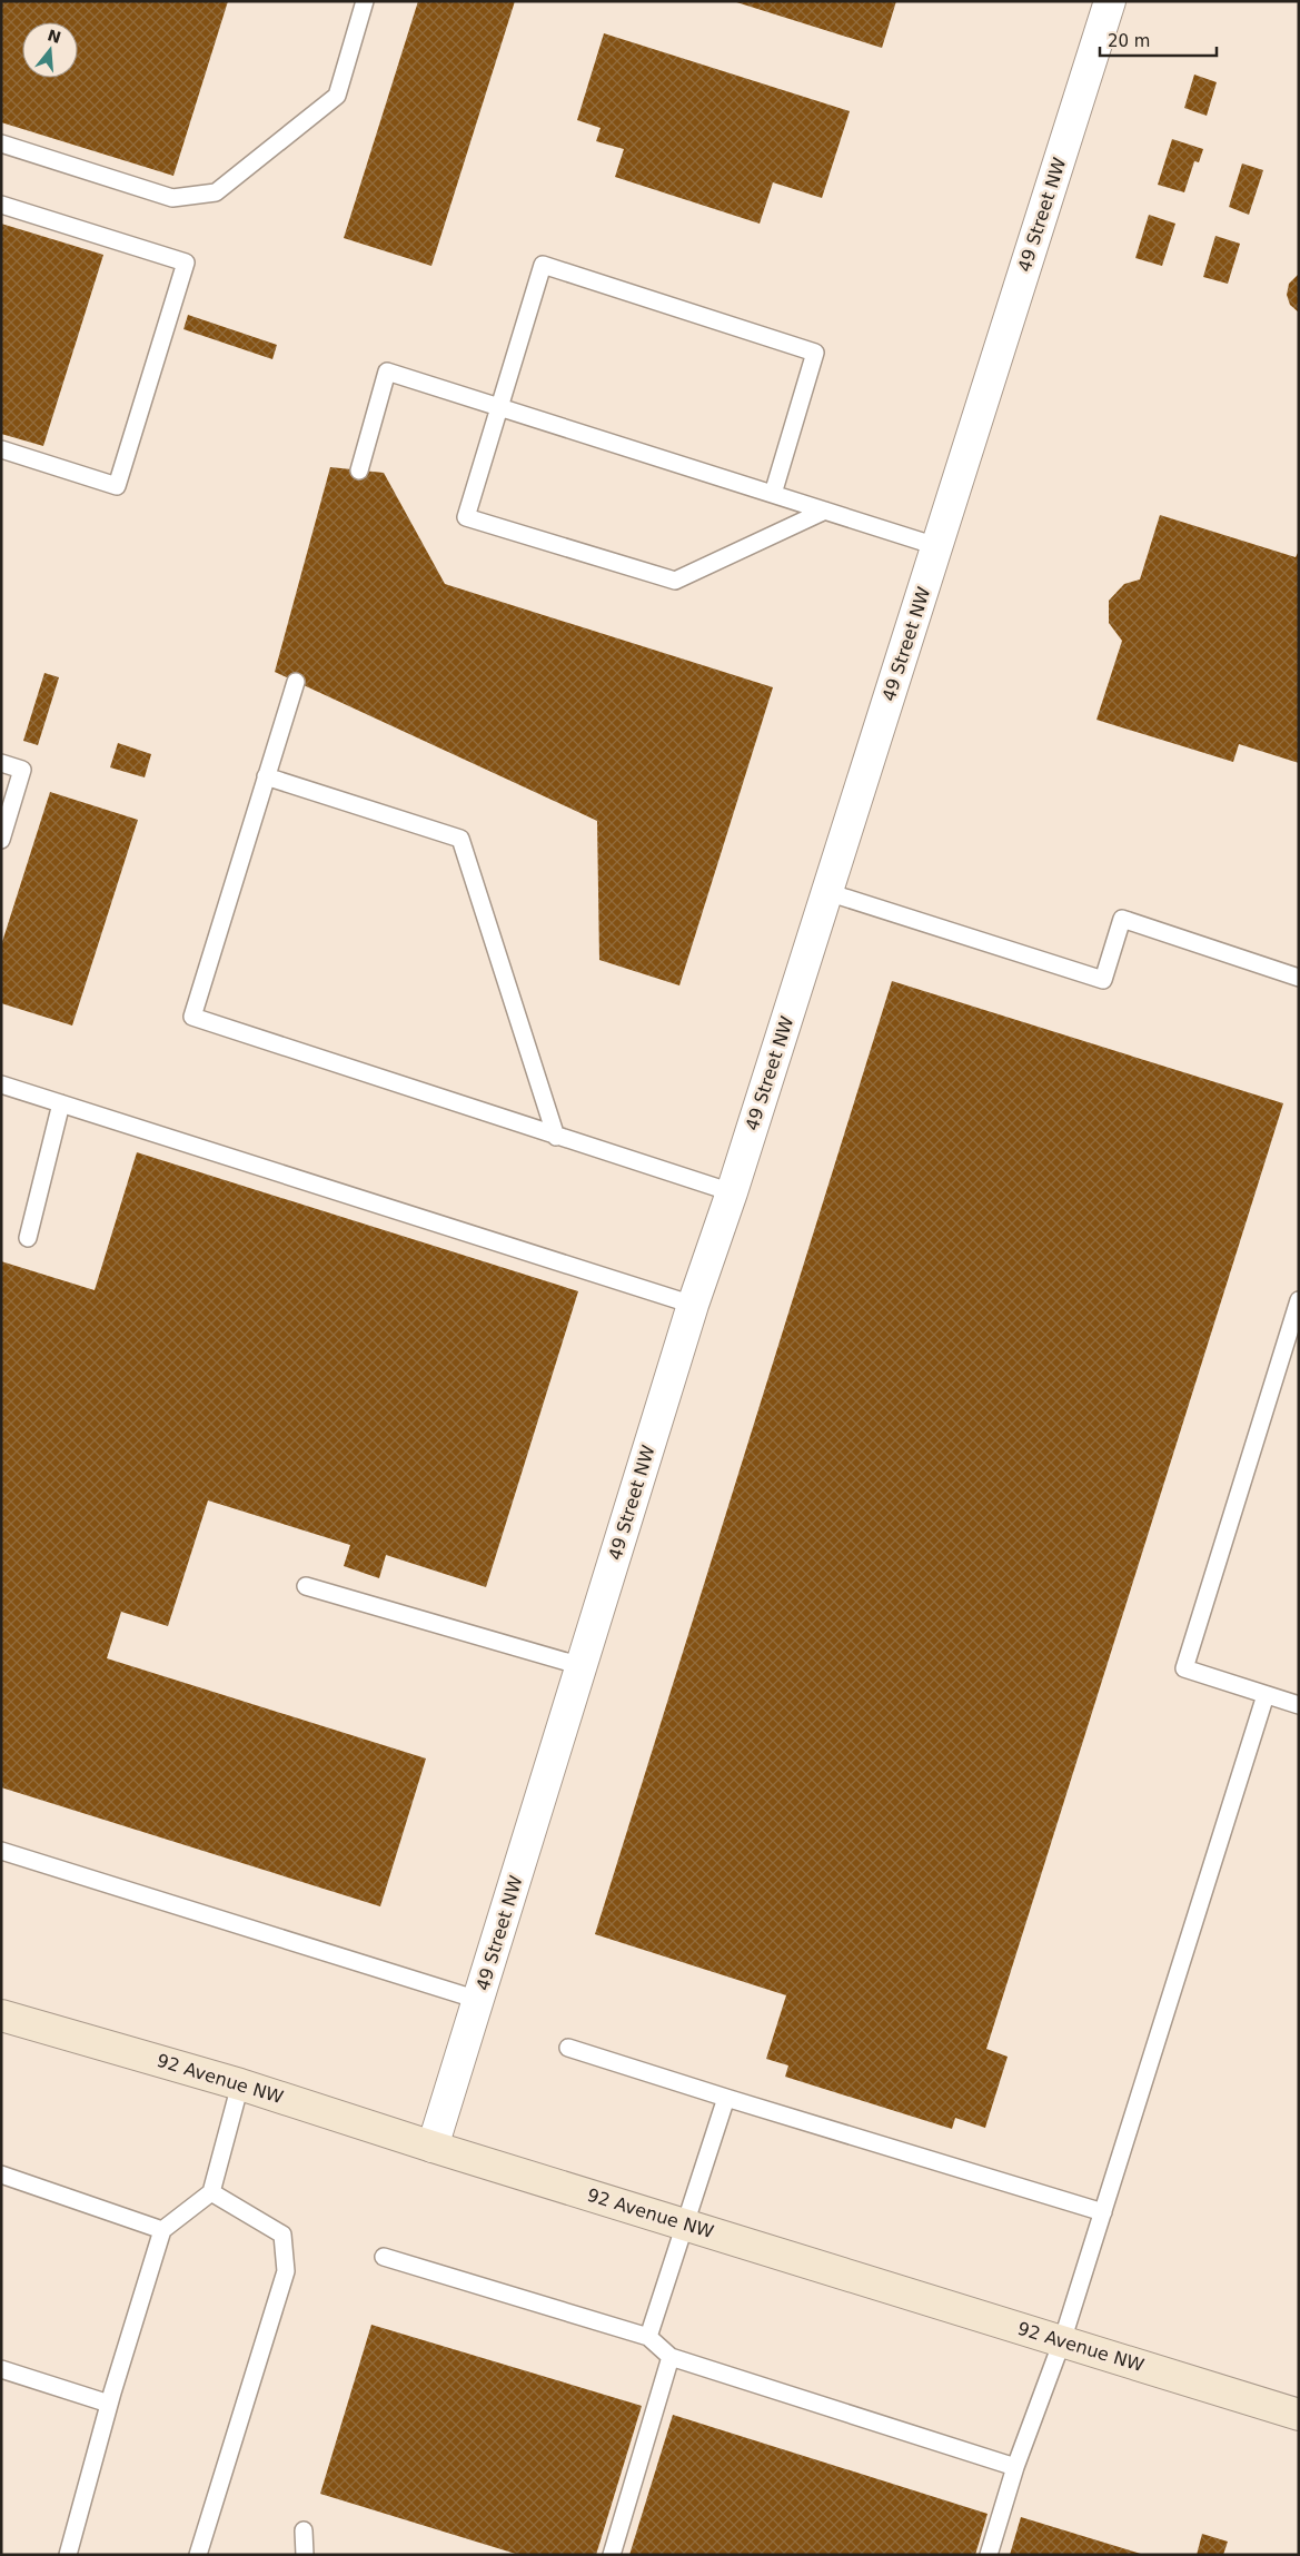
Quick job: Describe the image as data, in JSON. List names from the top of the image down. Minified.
{"streets":{"main road":["92 Avenue NW"],"street":["49 Street NW"]},"crossings":[["49 Street NW","92 Avenue NW"]],"scale_bar":"20 m","north":"top"}
